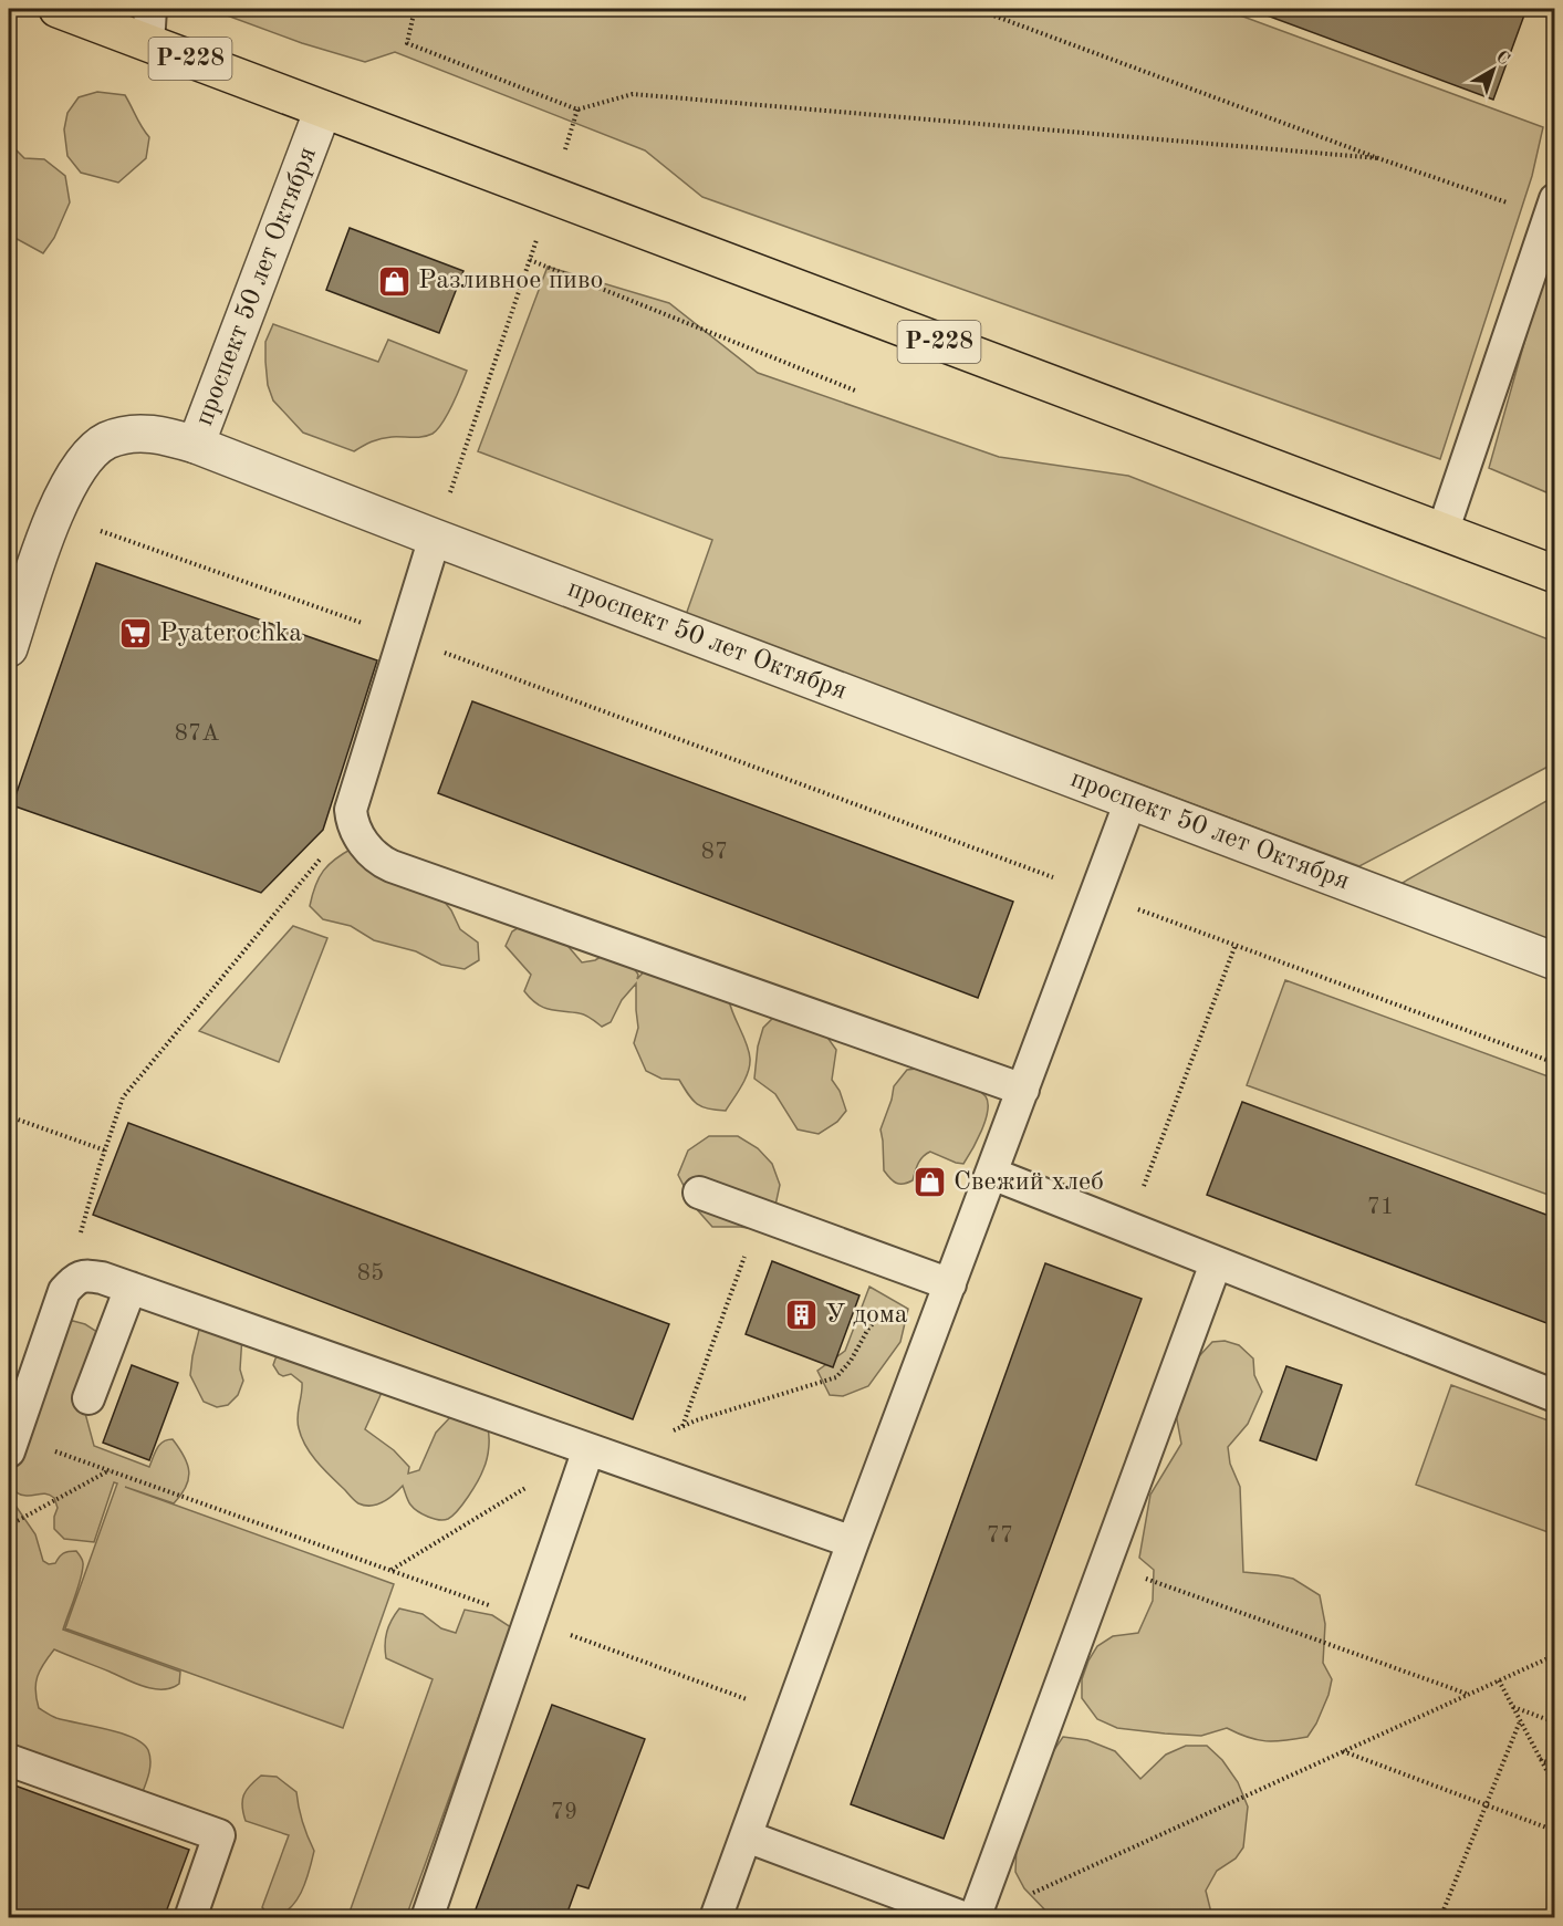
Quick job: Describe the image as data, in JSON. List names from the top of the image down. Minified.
{"streets":{"main road":["Р-228"],"street":["проспект 50 лет Октября"]},"crossings":[["Р-228","проспект 50 лет Октября"]],"places":{"shop":["Разливное пиво","Свежий хлеб"],"supermarket":["Pyaterochka"],"building":["У дома"]},"house_numbers":["87А","87","71","85","77","79"],"north":"top right"}
